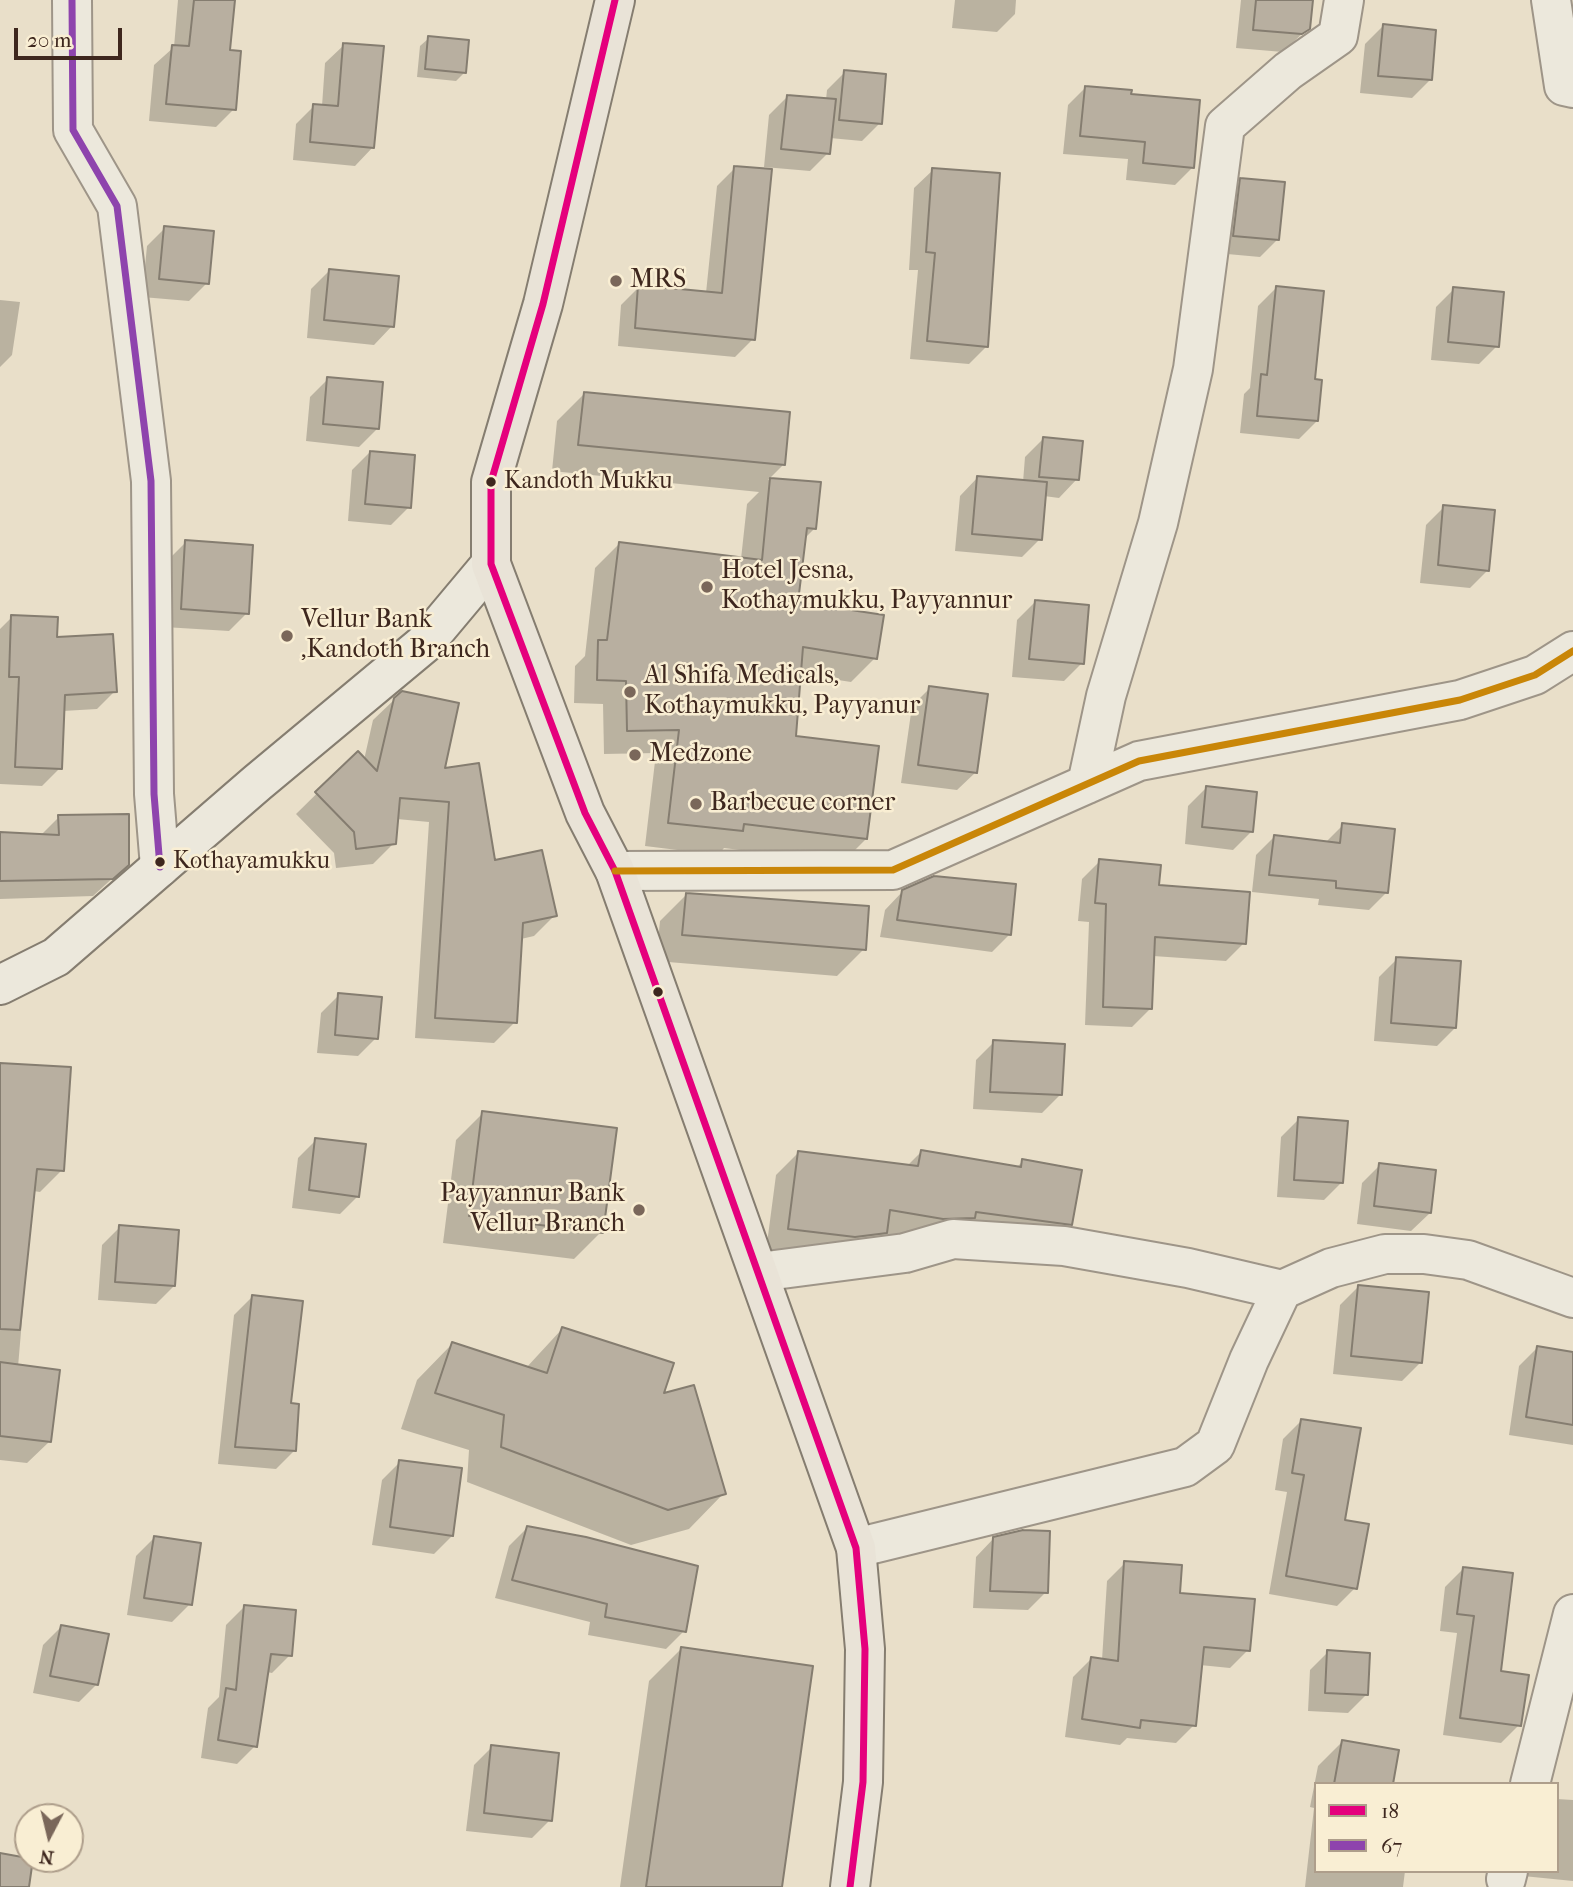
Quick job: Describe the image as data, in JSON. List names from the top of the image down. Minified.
{"places":["MRS","Kandoth Mukku","Hotel Jesna, Kothaymukku, Payyannur","Vellur Bank ,Kandoth Branch","Al Shifa Medicals, Kothaymukku, Payyanur","Medzone","Barbecue corner","Kothayamukku","Payyannur Bank Vellur Branch"],"lines":["transit line 18","transit line 67"],"legend":["18","67"],"scale_bar":"20 m","north":"bottom"}
